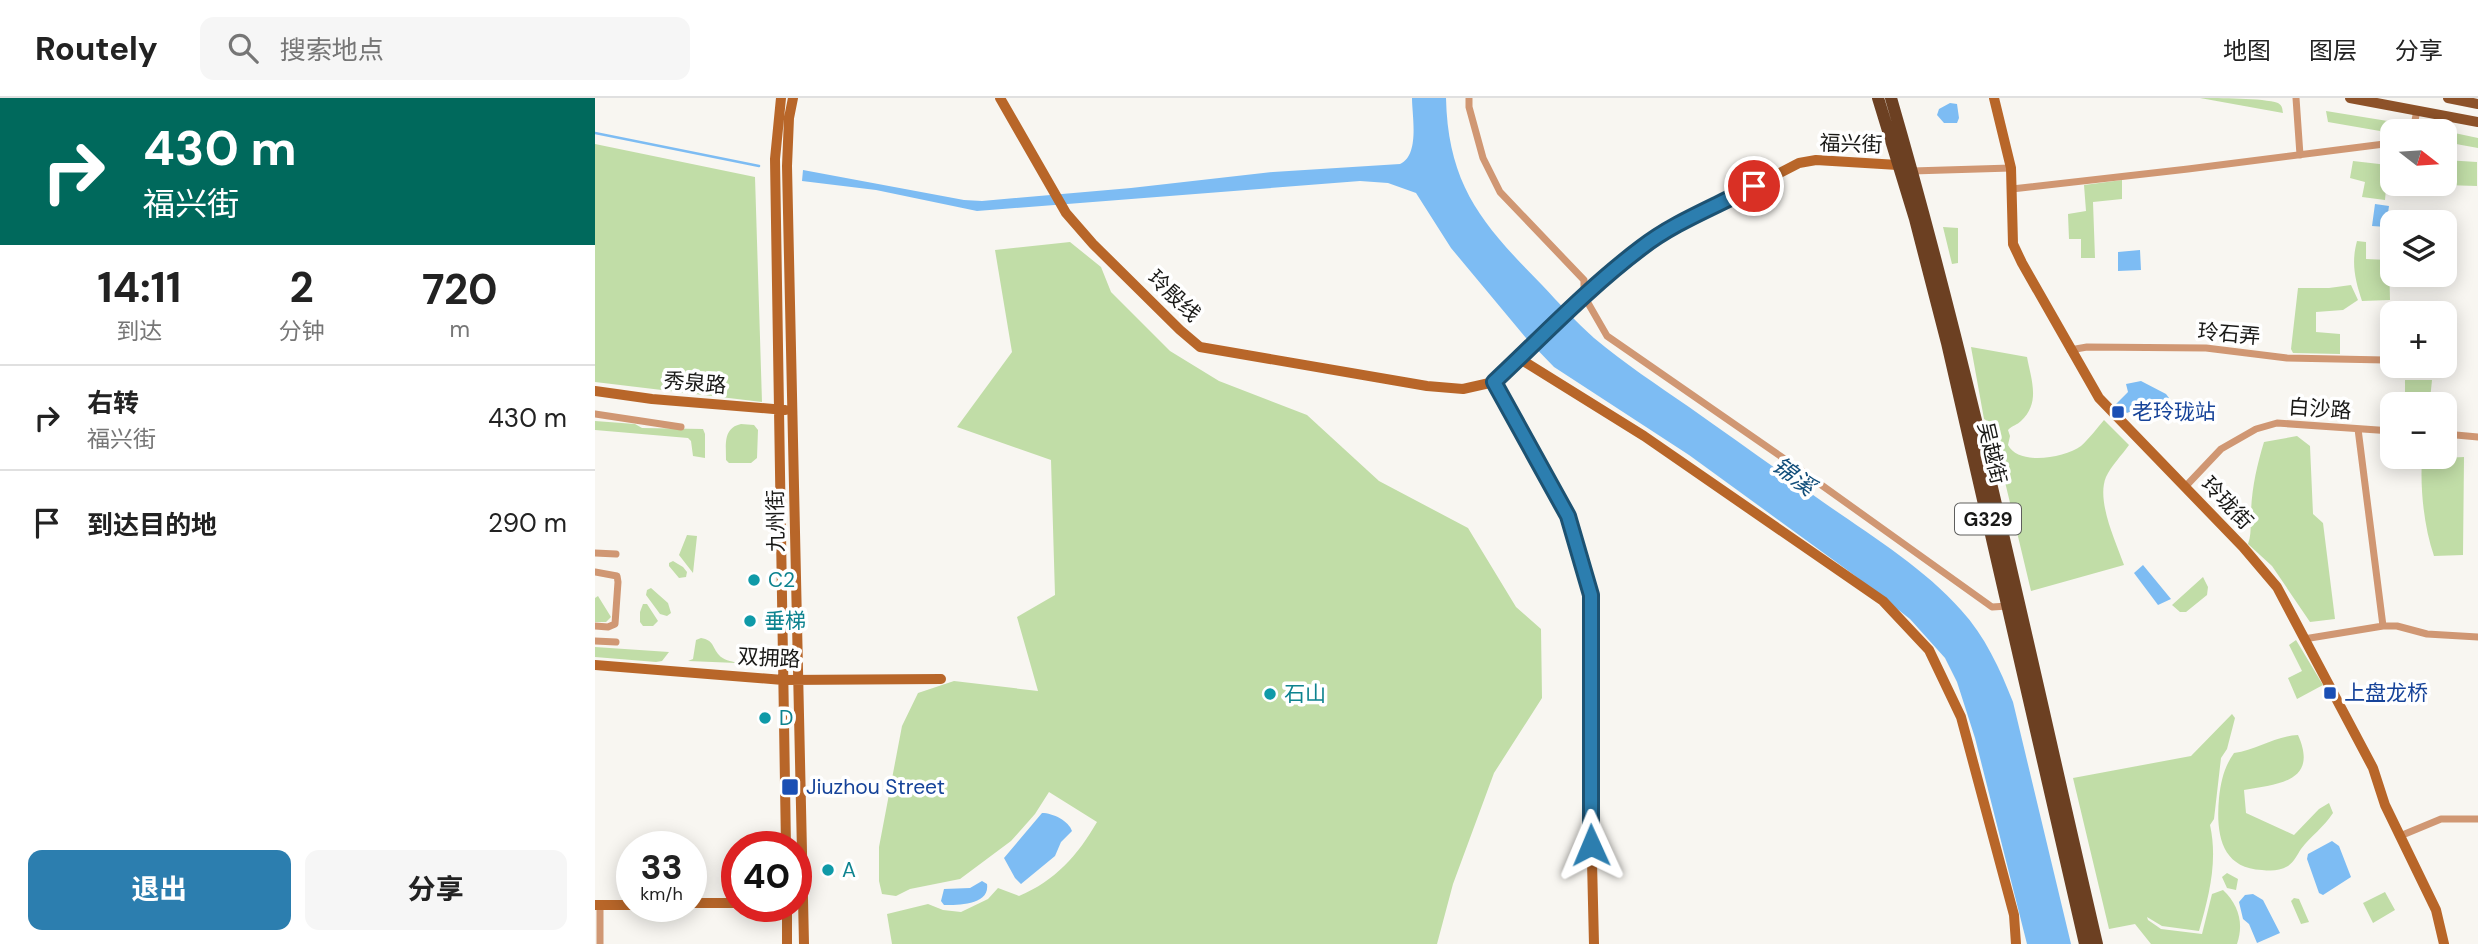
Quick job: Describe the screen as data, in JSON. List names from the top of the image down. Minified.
{"streets":{"highway":["吴越街","G329"],"street":["福兴街","玲殷线","玲石弄","秀泉路","白沙路","玲珑街","九州街","双拥路"]},"crossings":[["福兴街","玲殷线"],["福兴街","吴越街"],["玲石弄","玲珑街"],["秀泉路","九州街"],["白沙路","玲珑街"],["九州街","双拥路"]],"water":["锦溪"],"places":{"transit":["老玲珑站","上盘龙桥","Jiuzhou Street"],"other":["C2","垂梯","石山","D","A"]},"north":"right","page":{"header":"Routely","search":"搜索地点","nav":["地图","图层","分享"],"turn":["430 m","福兴街"],"map_buttons":["+","−"],"eta":["14:11","到达","2","分钟","720","m"],"list":[{"name":"右转","note":"福兴街","value":"430 m"},{"name":"到达目的地","value":"290 m"}],"speed":"33 km/h","limit":"40","buttons":["退出","分享"]}}
